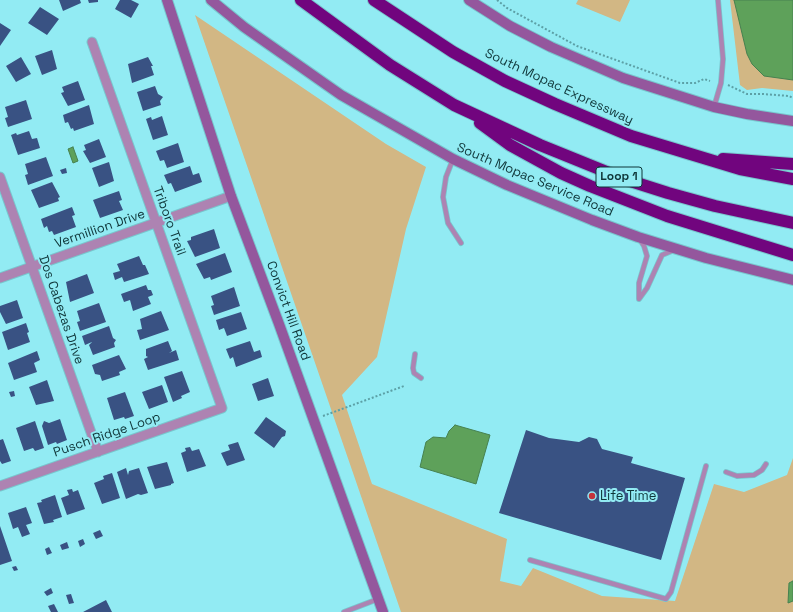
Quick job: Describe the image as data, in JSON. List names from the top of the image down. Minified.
{"streets":{"highway":["South Mopac Expressway","Loop 1"],"street":["South Mopac Service Road","Triboro Trail","Vermillion Drive","Dos Cabezas Drive","Convict Hill Road","Pusch Ridge Loop"]},"crossings":[["Triboro Trail","Vermillion Drive"],["Triboro Trail","Pusch Ridge Loop"],["Vermillion Drive","Dos Cabezas Drive"],["Vermillion Drive","Convict Hill Road"],["Dos Cabezas Drive","Pusch Ridge Loop"]],"places":["Life Time"]}
